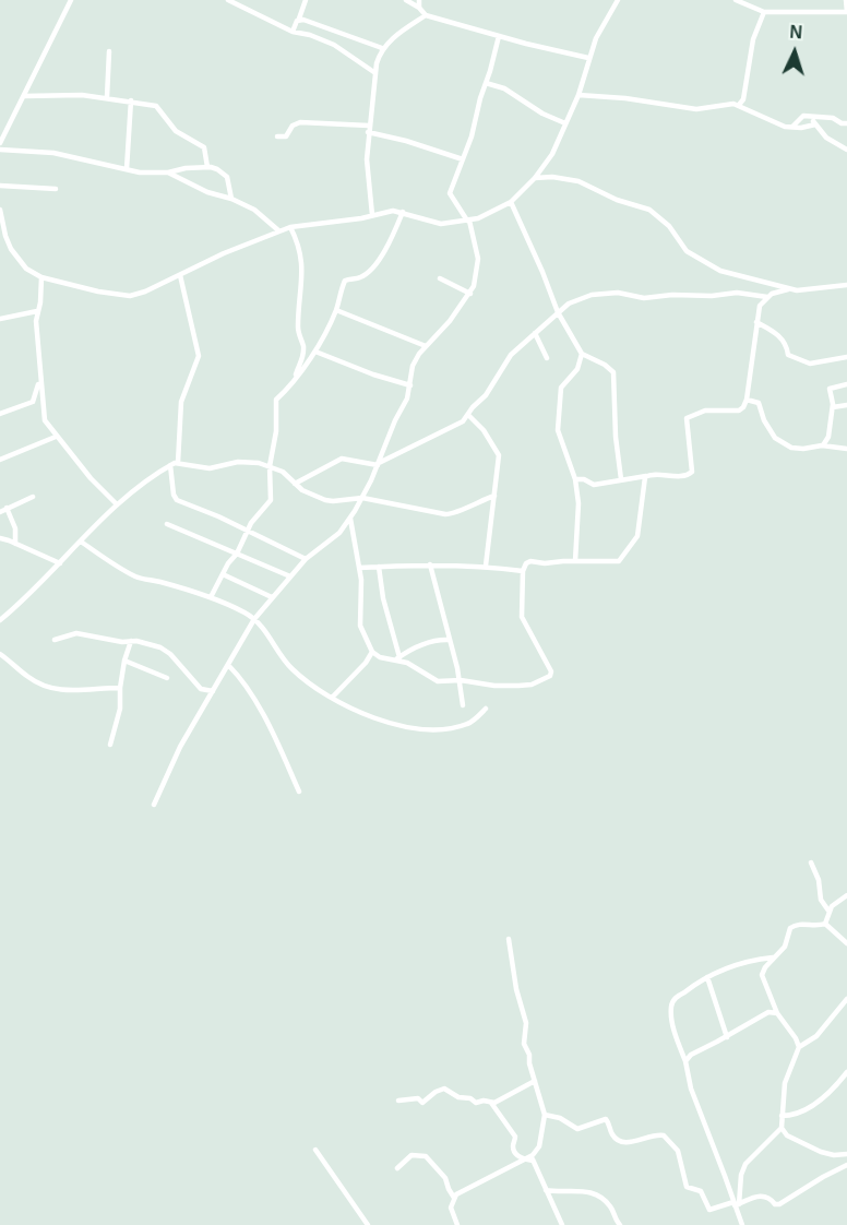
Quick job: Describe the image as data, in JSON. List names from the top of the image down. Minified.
{"north":"top"}
